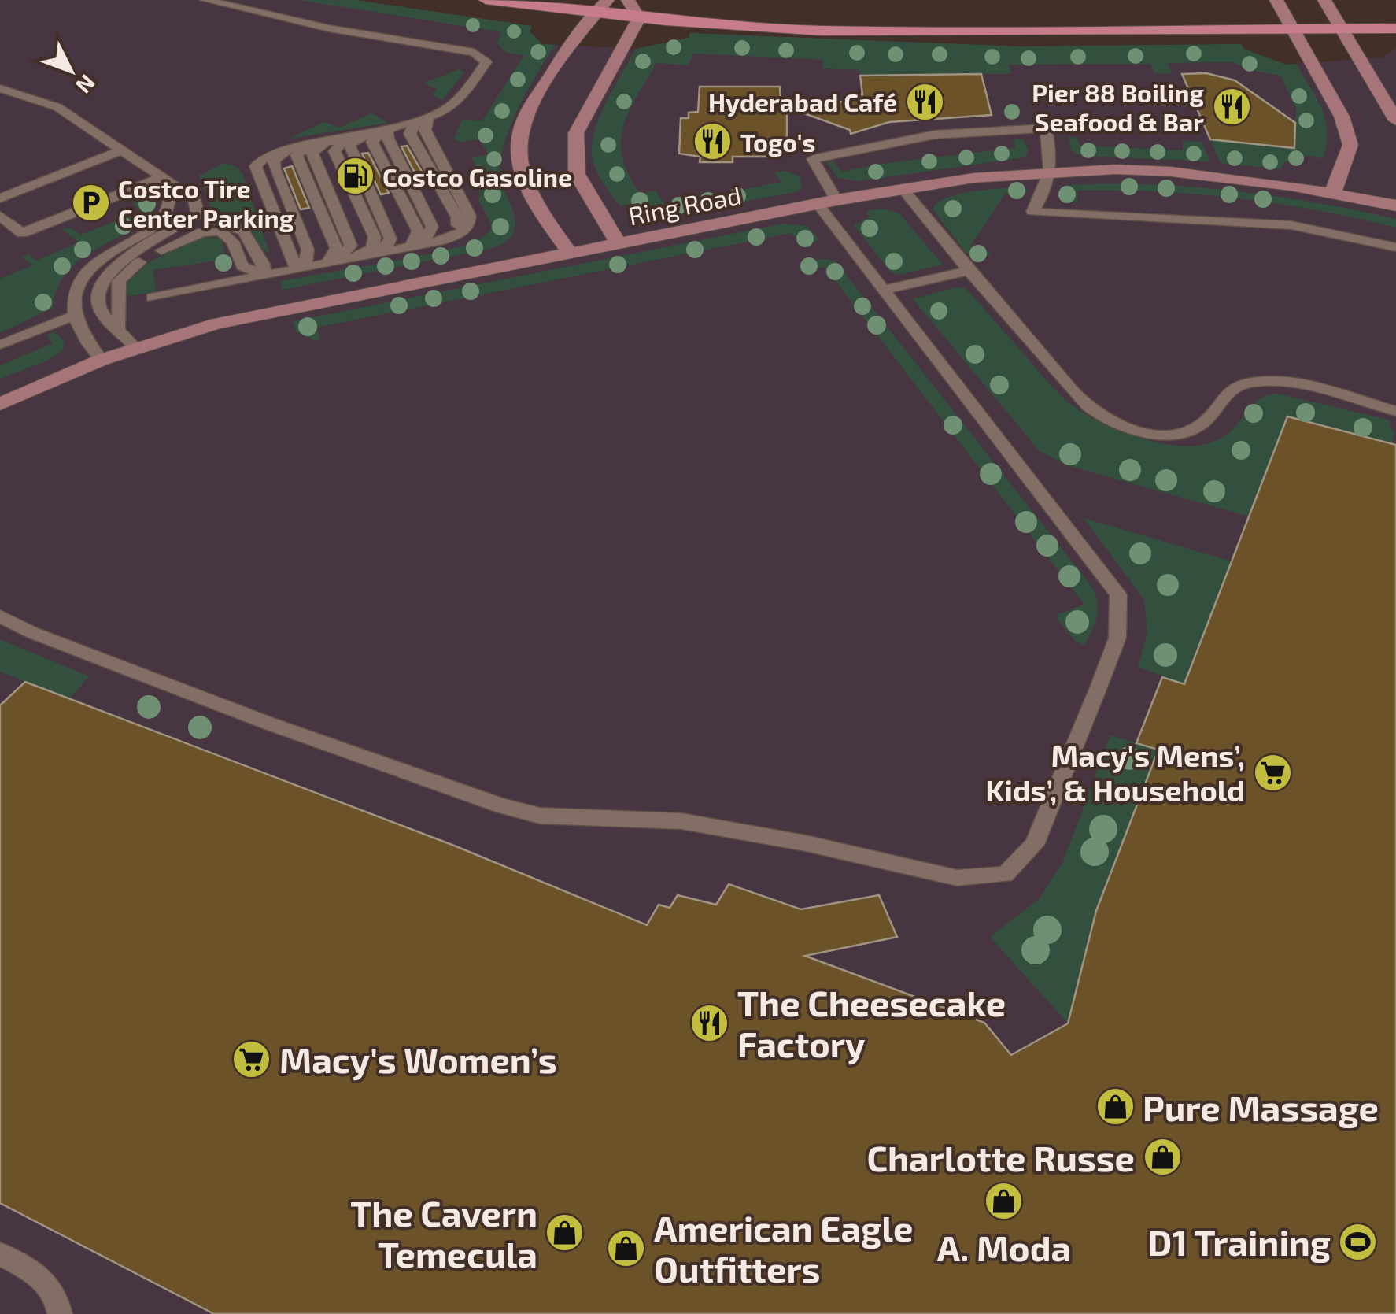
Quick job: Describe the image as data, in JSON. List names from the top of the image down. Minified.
{"streets":{"street":["Ring Road"]},"places":{"restaurant":["Hyderabad Café","Pier 88 Boiling Seafood & Bar","Togo's","The Cheesecake Factory"],"fuel station":["Costco Gasoline"],"parking":["Costco Tire Center Parking"],"supermarket":["Macy's Mens’, Kids’, & Household","Macy's Women’s"],"shop":["Pure Massage","Charlotte Russe","A. Moda","The Cavern Temecula","American Eagle Outfitters"],"sports":["D1 Training"]},"north":"bottom right"}
